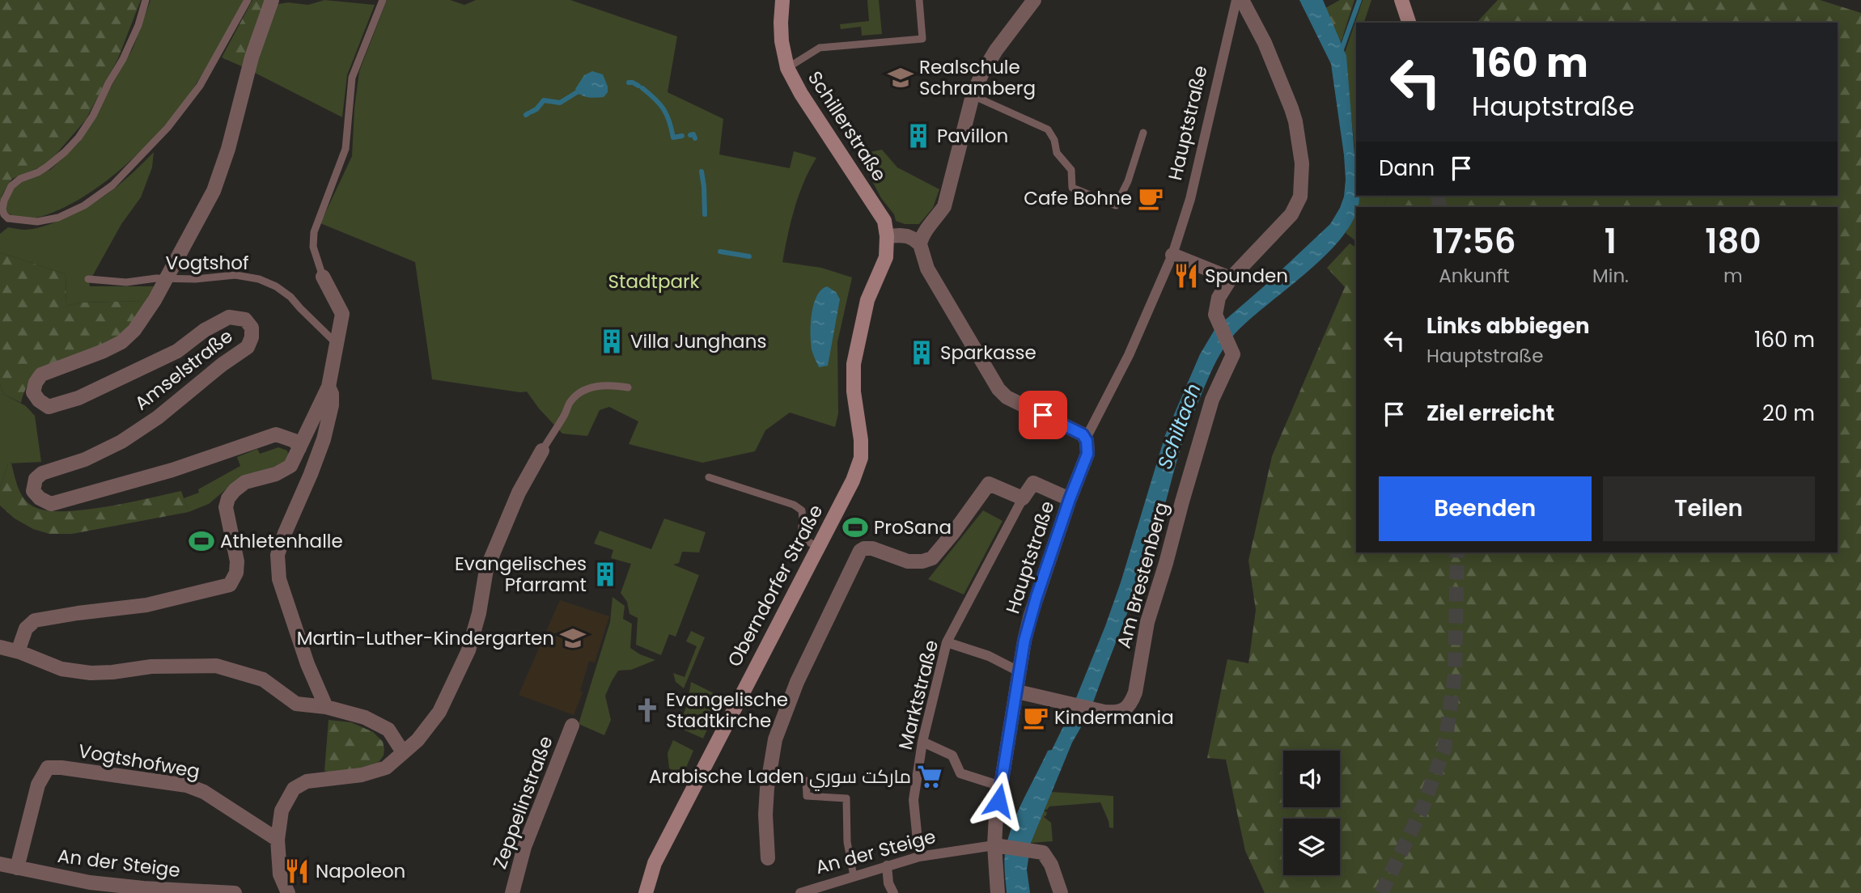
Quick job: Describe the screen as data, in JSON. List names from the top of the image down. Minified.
{"streets":{"main road":["Schillerstraße","Oberndorfer Straße"],"street":["Hauptstraße","Amselstraße","Am Brestenberg","Marktstraße","Vogtshofweg","Zeppelinstraße","An der Steige"],"lane":["Vogtshof"]},"crossings":[["Hauptstraße","Am Brestenberg"],["Hauptstraße","An der Steige"],["Schillerstraße","Oberndorfer Straße"],["Vogtshof","Amselstraße"],["Marktstraße","An der Steige"],["Vogtshofweg","An der Steige"]],"water":["Schiltach"],"parks":["Stadtpark"],"places":{"school or university":["Realschule Schramberg","Martin-Luther-Kindergarten"],"building":["Pavillon","Villa Junghans","Sparkasse","Evangelisches Pfarramt"],"cafe":["Cafe Bohne","Kindermania"],"restaurant":["Spunden","Napoleon"],"sports":["ProSana","Athletenhalle"],"church":["Evangelische Stadtkirche"],"supermarket":["Arabische Laden ماركت سوري"]},"page":{"turn":["160 m","Hauptstraße"],"then":"Dann","eta":["17:56","Ankunft","1","Min.","180","m"],"list":[{"name":"Links abbiegen","note":"Hauptstraße","value":"160 m"},{"name":"Ziel erreicht","value":"20 m"}],"buttons":["Beenden","Teilen"]}}
